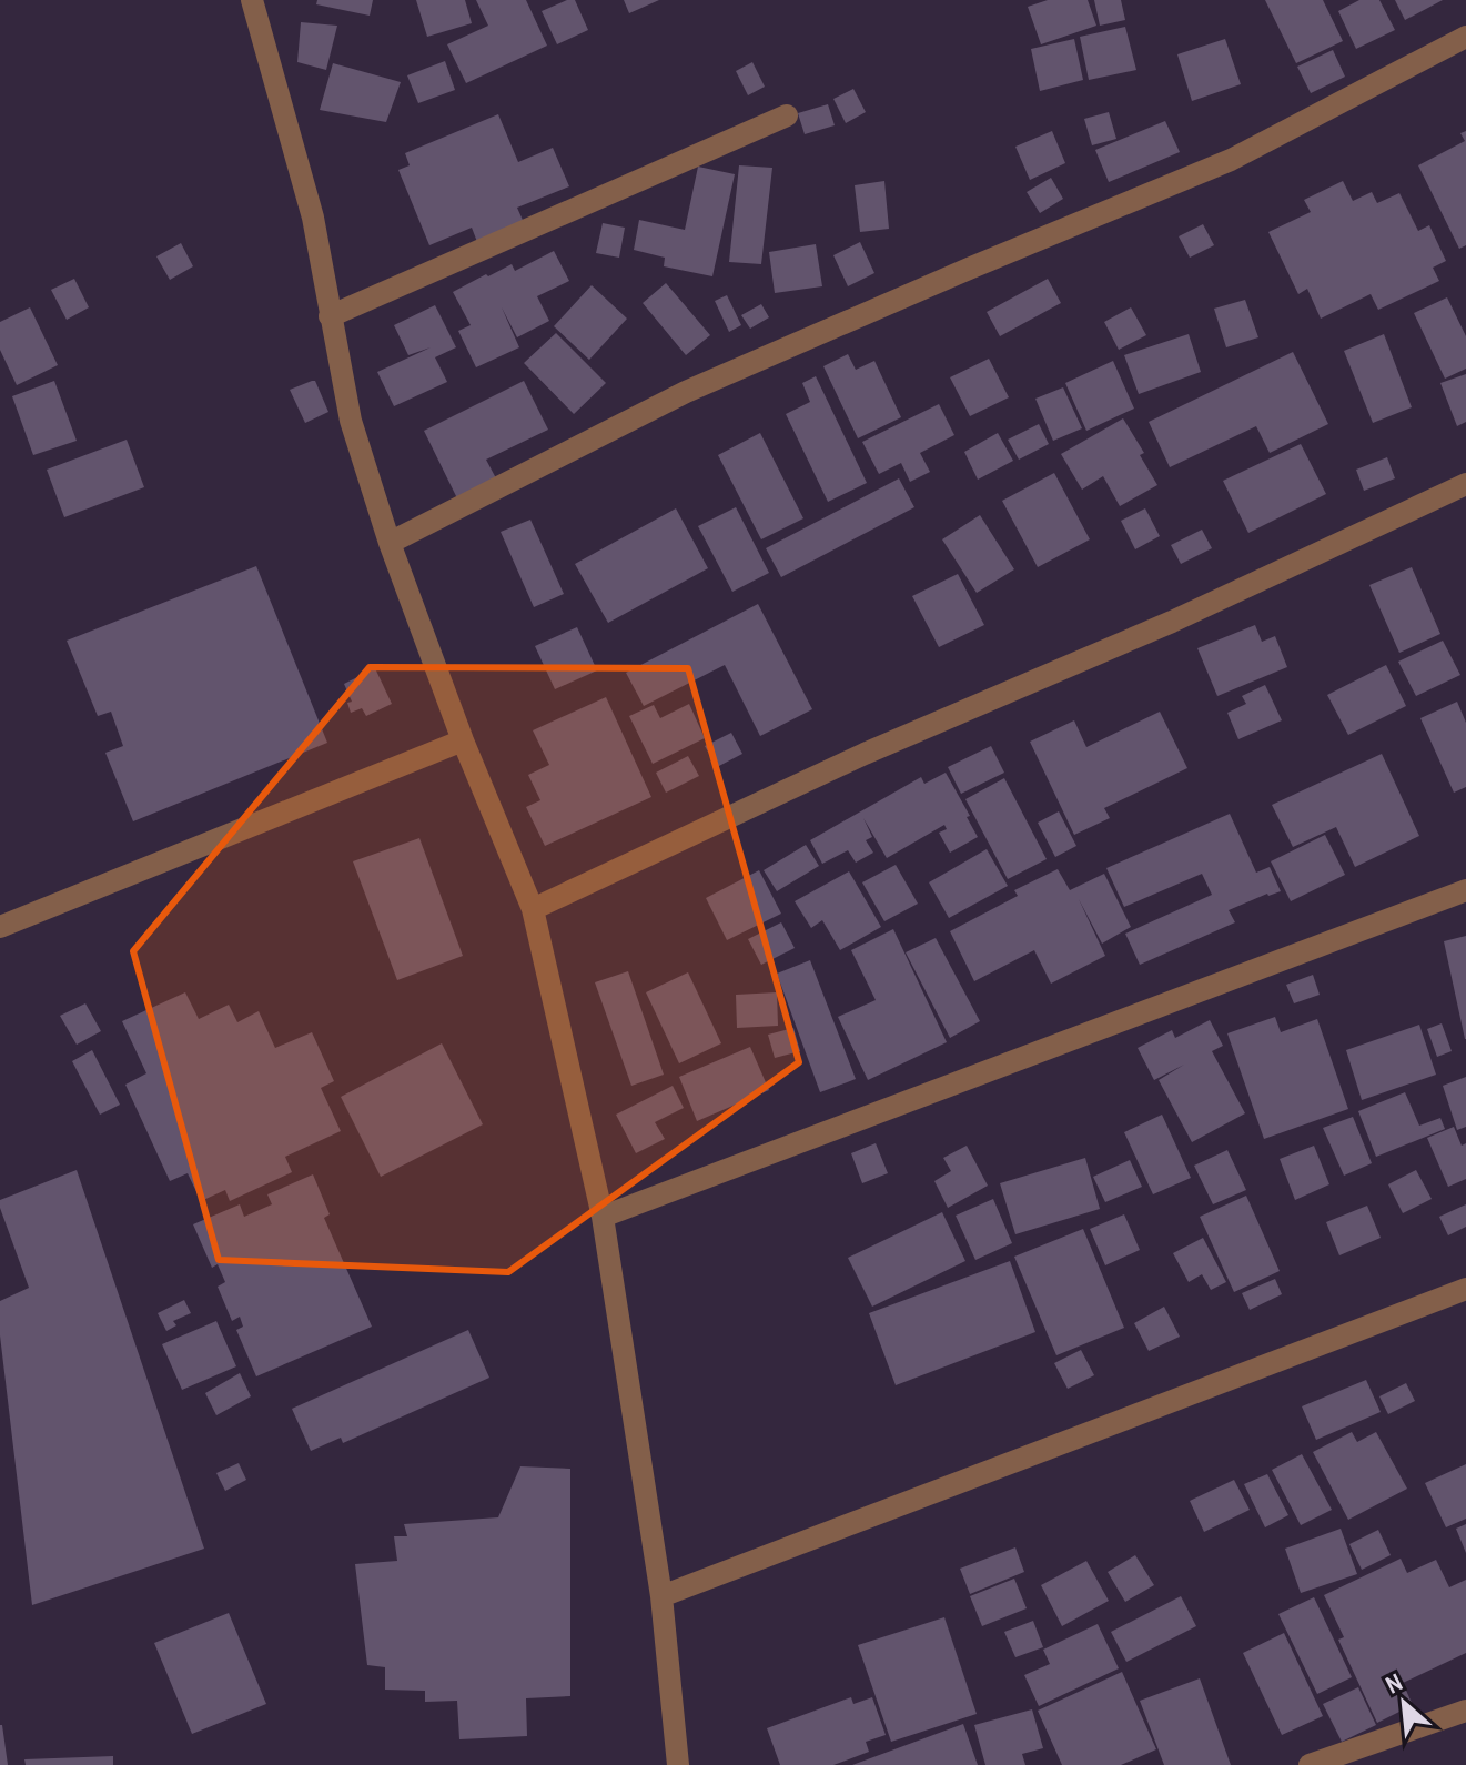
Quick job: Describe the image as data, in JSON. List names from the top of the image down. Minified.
{"north":"top left"}
